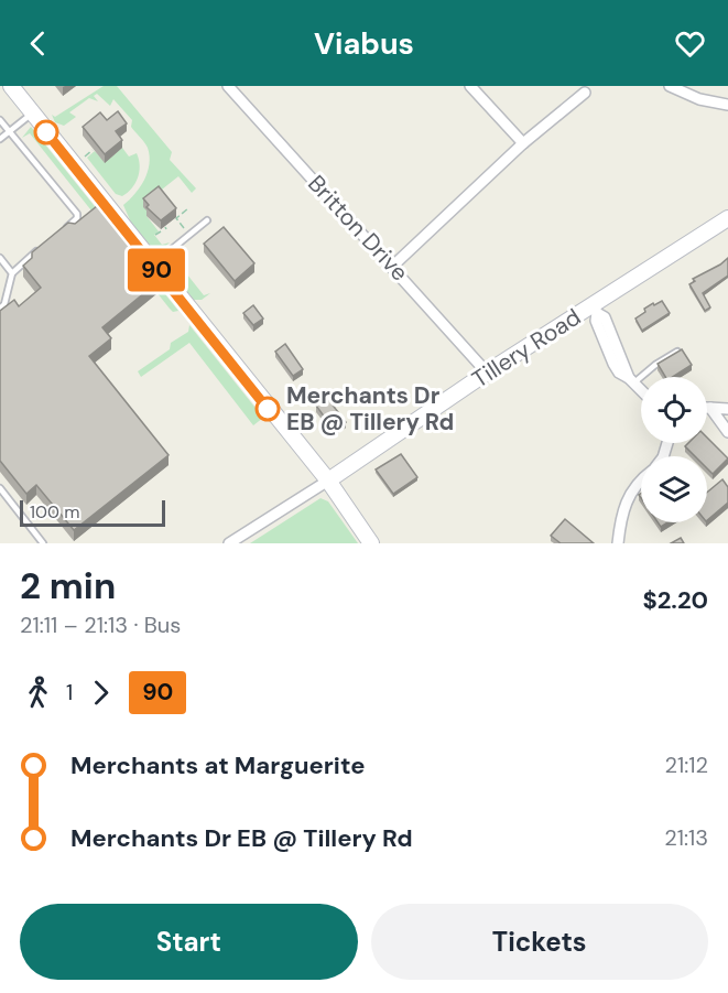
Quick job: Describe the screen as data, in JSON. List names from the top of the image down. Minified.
{"streets":{"main road":["Tillery Road"],"street":["Britton Drive"]},"crossings":[["Britton Drive","Tillery Road"]],"places":["Merchants Dr EB @ Tillery Rd"],"lines":["bus line 90"],"scale_bar":"100 m","page":{"header":"Viabus","on_map":"90","scale":"100 m","heading":["2 min","21:11 – 21:13 · Bus","$2.20"],"legs":["1","90"],"list":[{"name":"Merchants at Marguerite","value":"21:12"},{"name":"Merchants Dr EB @ Tillery Rd","value":"21:13"}],"buttons":["Start","Tickets"]}}
